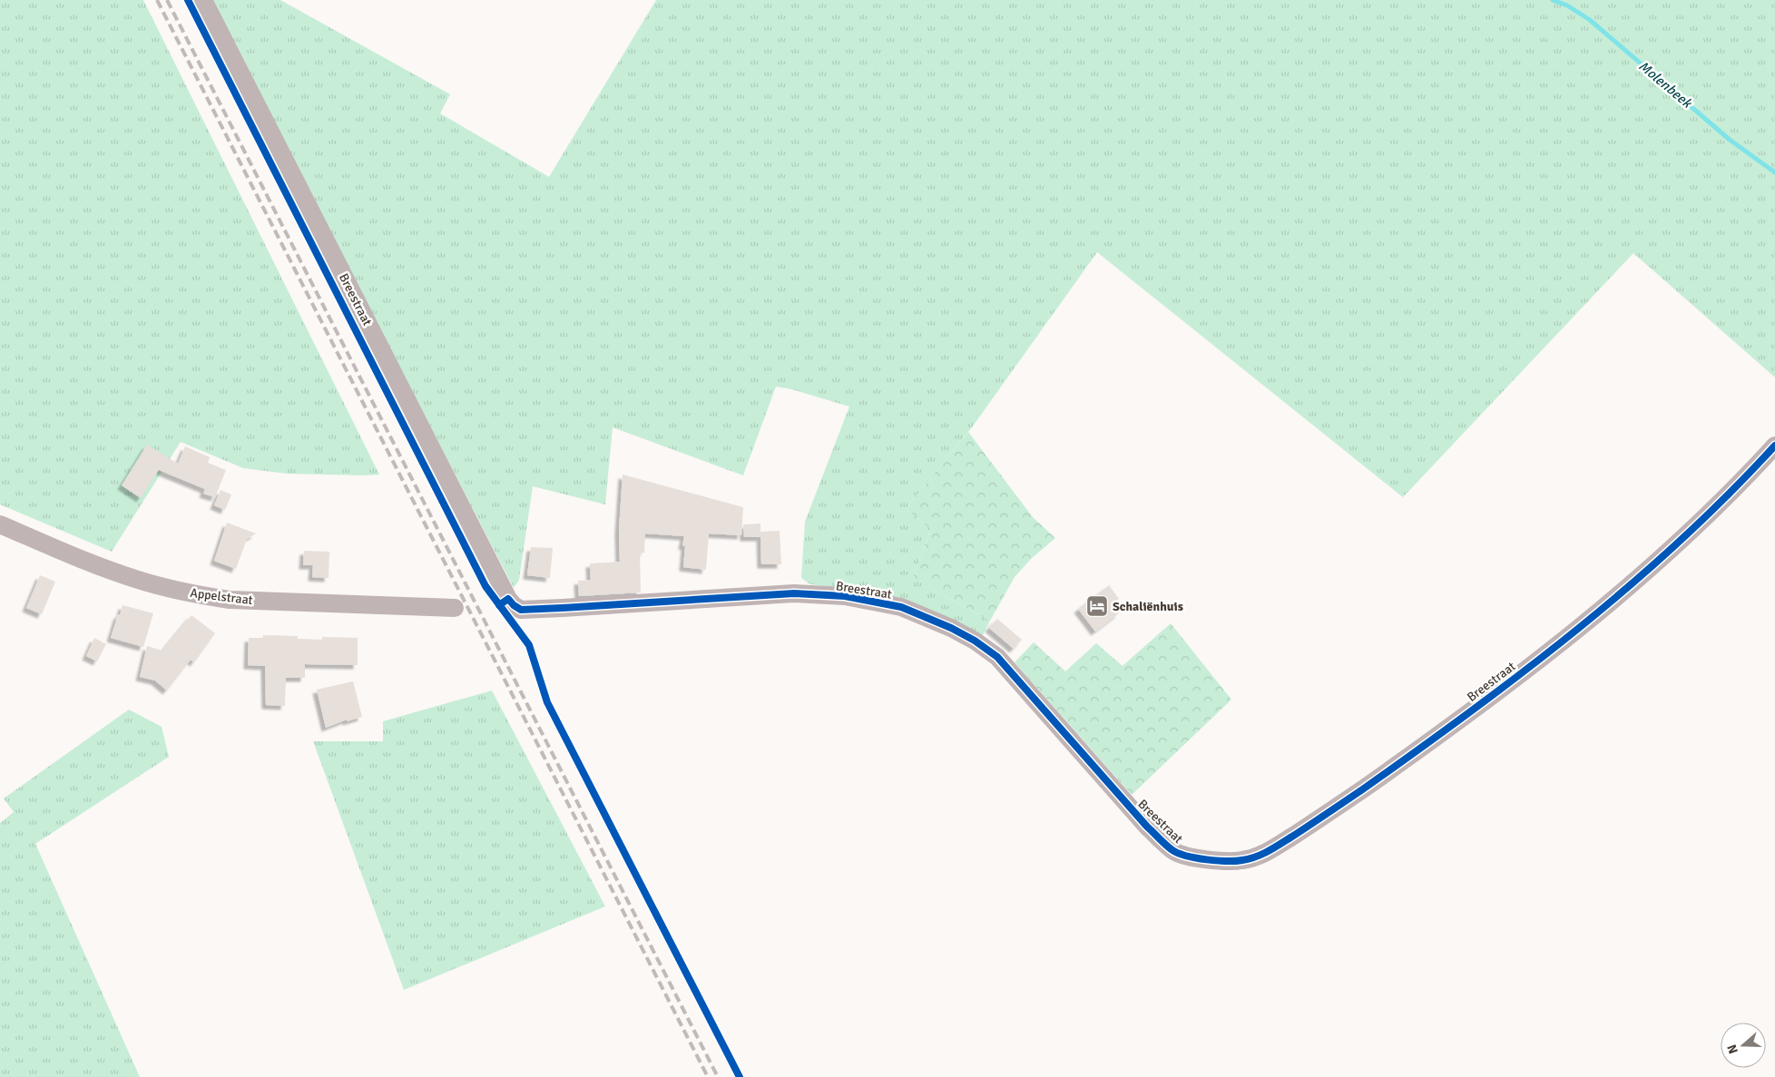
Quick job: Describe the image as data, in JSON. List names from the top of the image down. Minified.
{"streets":{"street":["Breestraat","Appelstraat"]},"water":["Molenbeek"],"places":{"hotel":["Schaliënhuis"]},"north":"left"}
